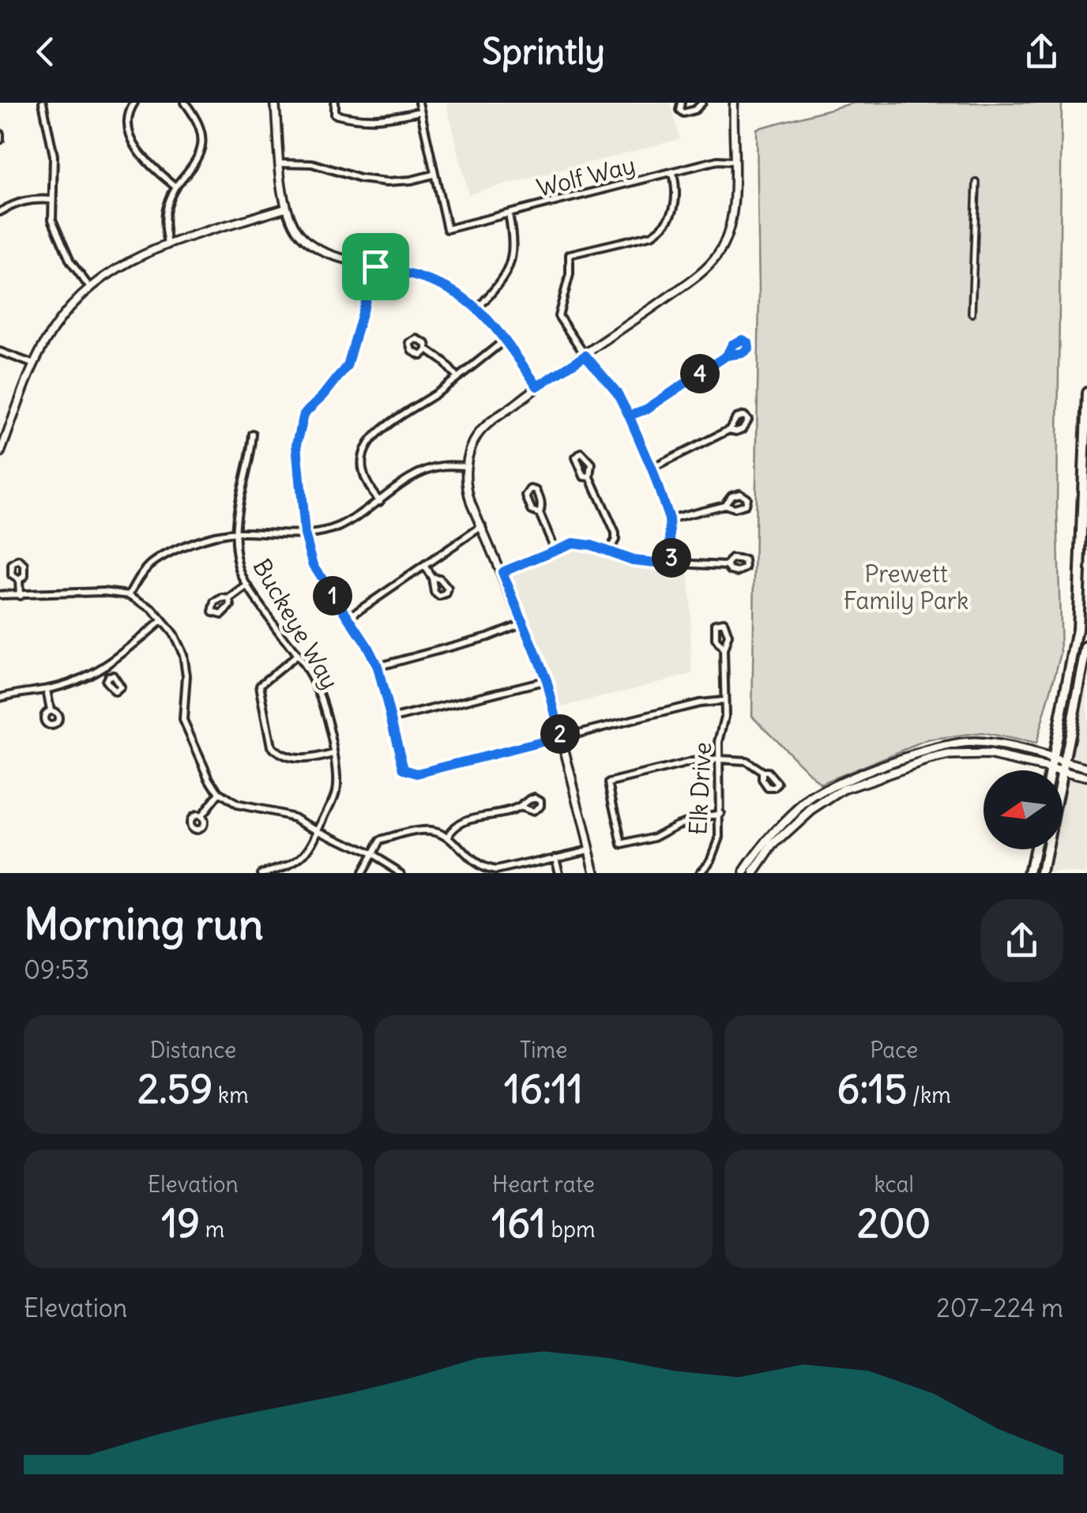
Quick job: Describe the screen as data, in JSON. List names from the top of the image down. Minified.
{"streets":{"street":["Wolf Way","Buckeye Way","Elk Drive"]},"parks":["Prewett Family Park"],"north":"left","page":{"header":"Sprintly","pins":["4","3","1","2"],"heading":["Morning run","09:53"],"stats":[["Distance","2.59 km"],["Time","16:11"],["Pace","6:15 /km"],["Elevation","19 m"],["Heart rate","161 bpm"],["kcal","200"]],"chart":["Elevation","207–224 m"]}}
